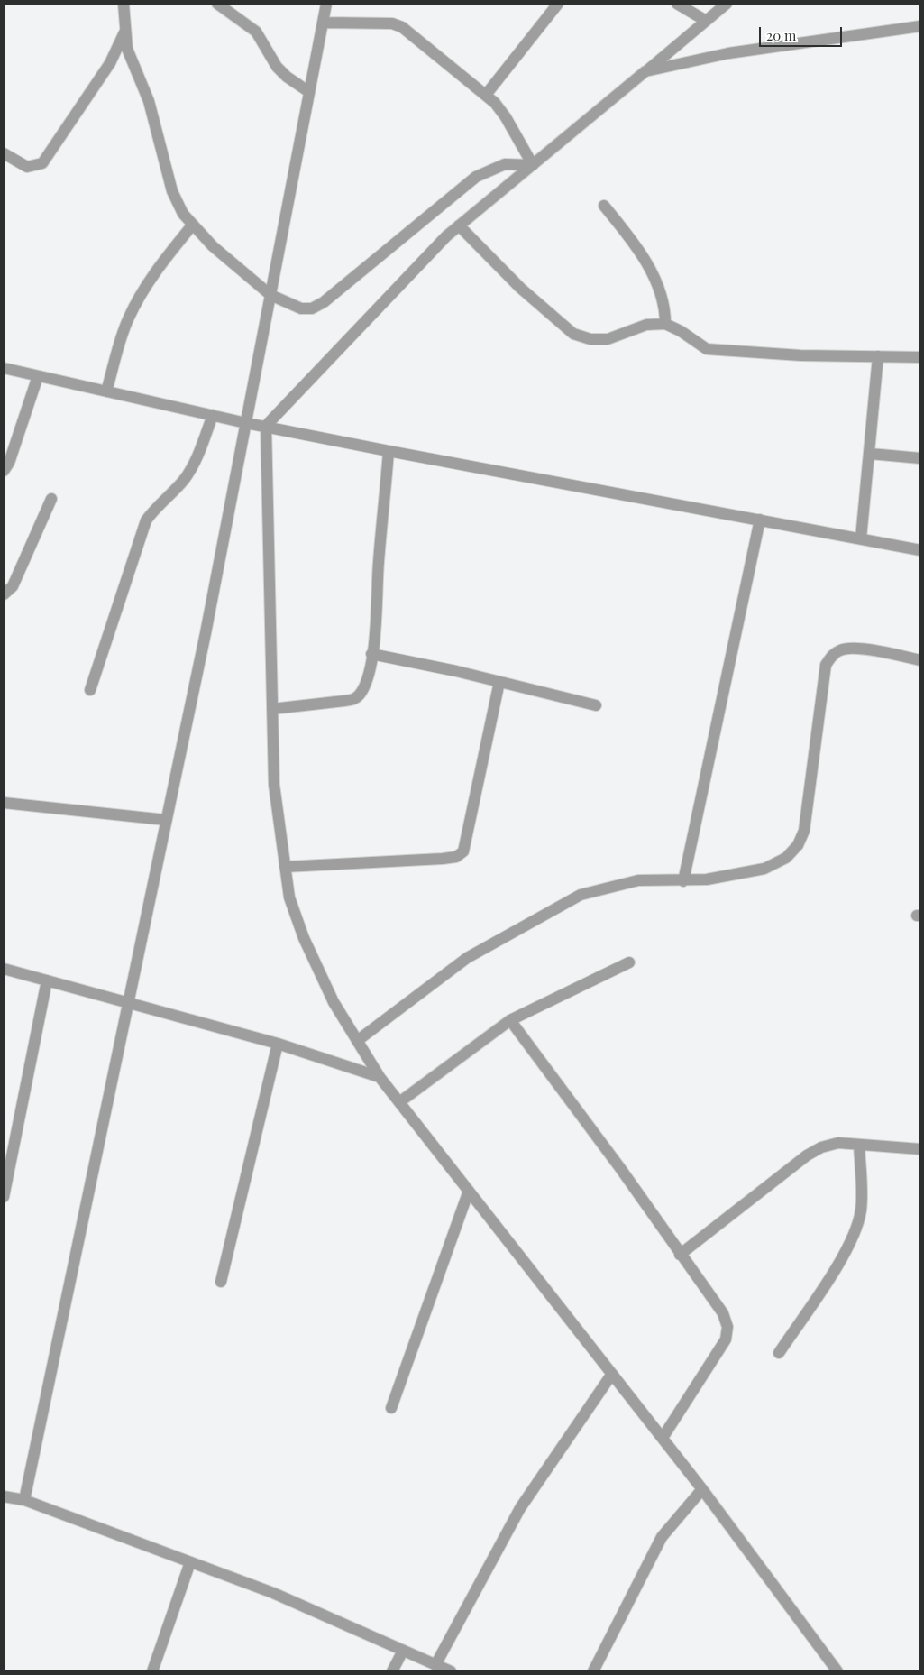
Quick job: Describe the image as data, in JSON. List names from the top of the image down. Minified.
{"scale_bar":"20 m"}
